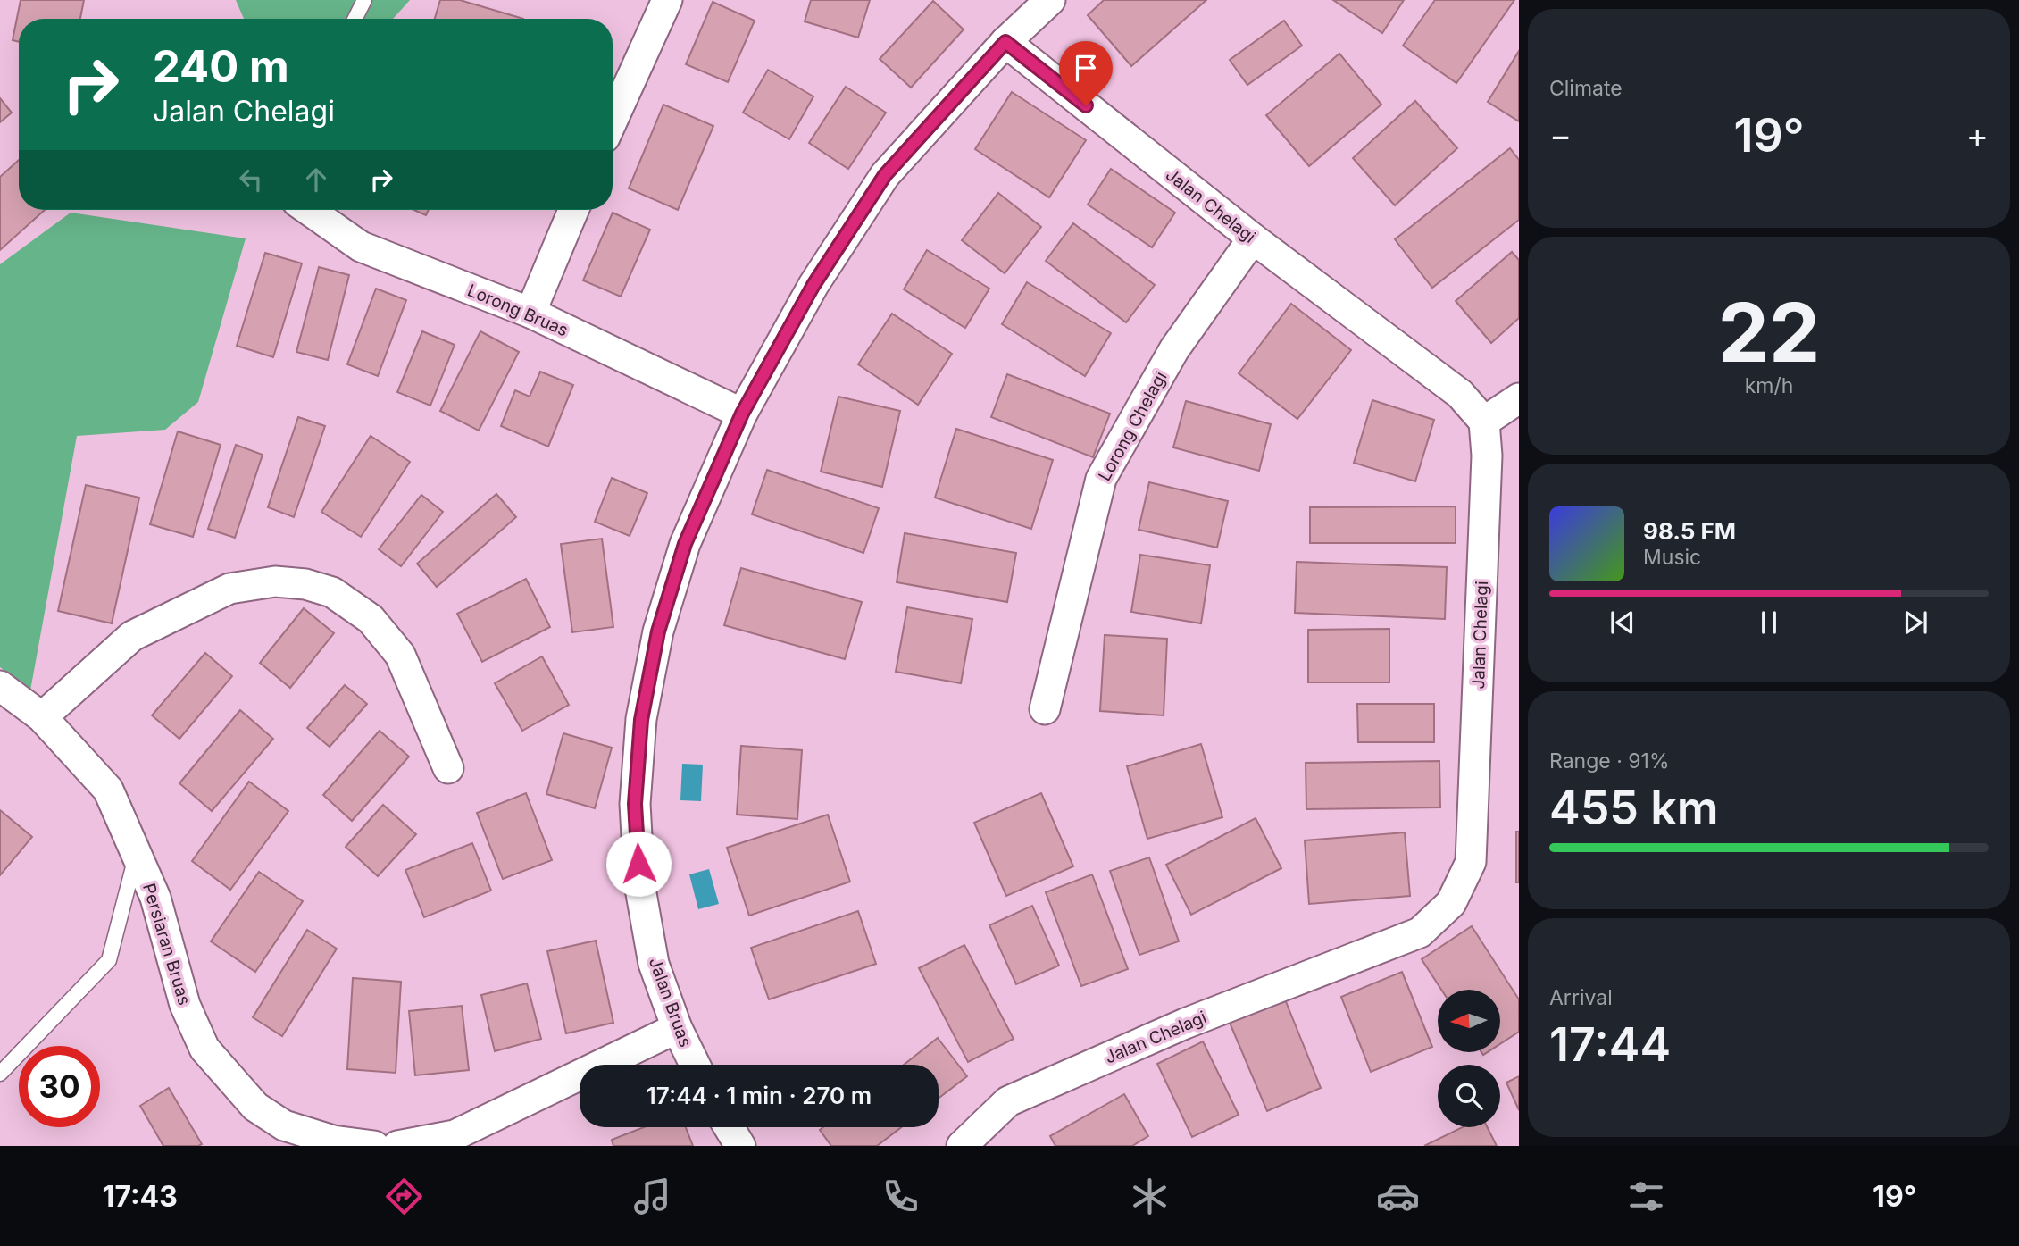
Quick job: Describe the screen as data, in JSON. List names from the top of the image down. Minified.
{"streets":{"street":["Jalan Chelagi","Lorong Bruas","Lorong Chelagi","Persiaran Bruas","Jalan Bruas"]},"crossings":[["Jalan Chelagi","Lorong Chelagi"],["Jalan Chelagi","Jalan Bruas"],["Lorong Bruas","Jalan Bruas"]],"north":"left","page":{"tile":["Climate",["22","km/h"],["Range · 91%","455 km"],["Arrival","17:44"]],"turn":["240 m","Jalan Chelagi"],"heat":["−","19°","+"],"song":["98.5 FM","Music"],"limit":"30","trip":"17:44 · 1 min · 270 m","tabs":["17:43","19°"]}}
